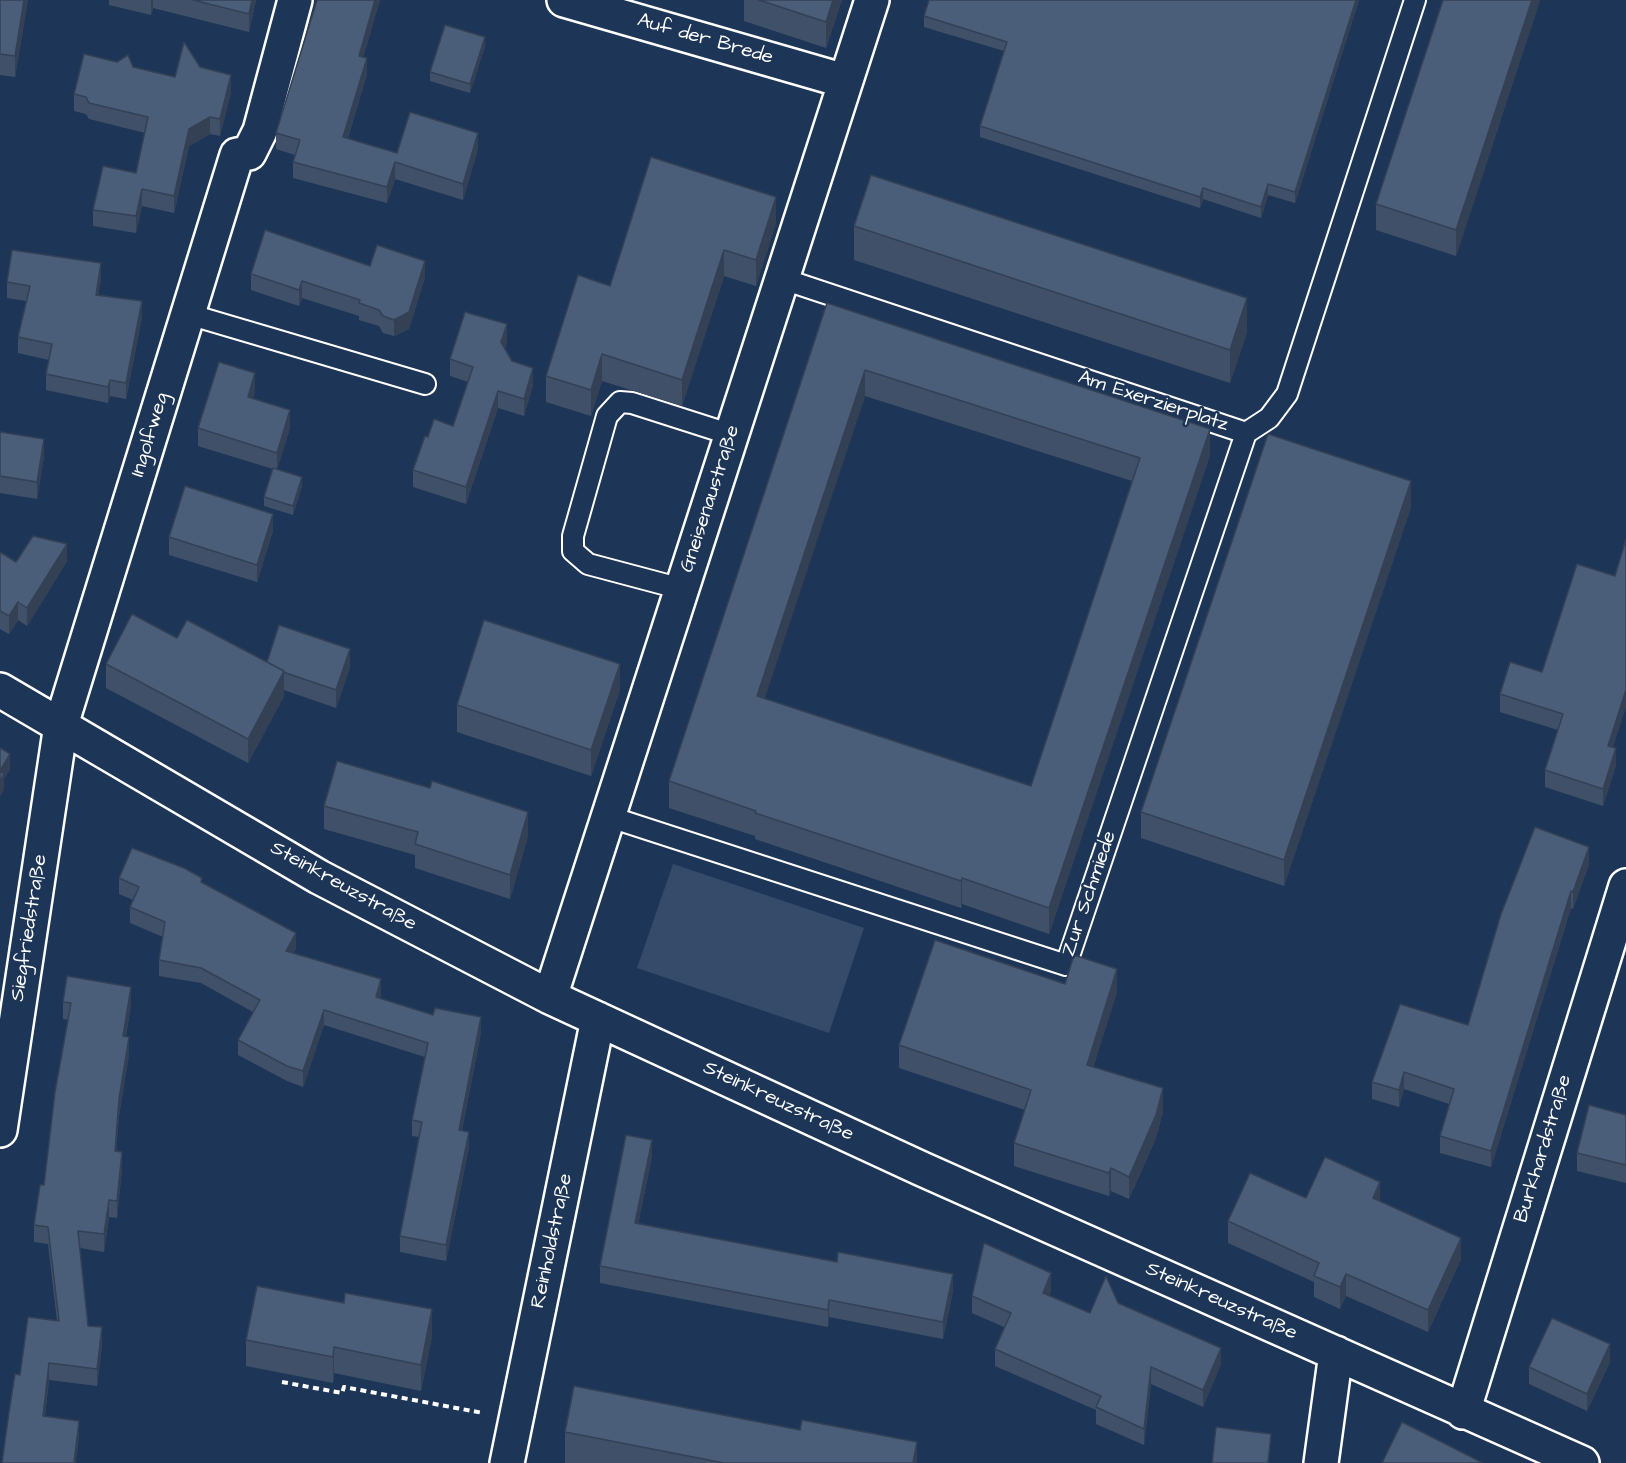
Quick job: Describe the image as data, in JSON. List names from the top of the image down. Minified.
{"streets":{"street":["Auf der Brede","Ingolfweg","Gneisenaustraße","Steinkreuzstraße","Siegfriedstraße","Burkhardstraße","Reinholdstraße"],"lane":["Am Exerzierplatz","Zur Schmiede"]},"crossings":[["Auf der Brede","Gneisenaustraße"],["Am Exerzierplatz","Gneisenaustraße"],["Am Exerzierplatz","Zur Schmiede"],["Ingolfweg","Steinkreuzstraße"],["Ingolfweg","Siegfriedstraße"],["Gneisenaustraße","Steinkreuzstraße"],["Gneisenaustraße","Zur Schmiede"],["Steinkreuzstraße","Siegfriedstraße"],["Steinkreuzstraße","Burkhardstraße"],["Steinkreuzstraße","Reinholdstraße"]]}
